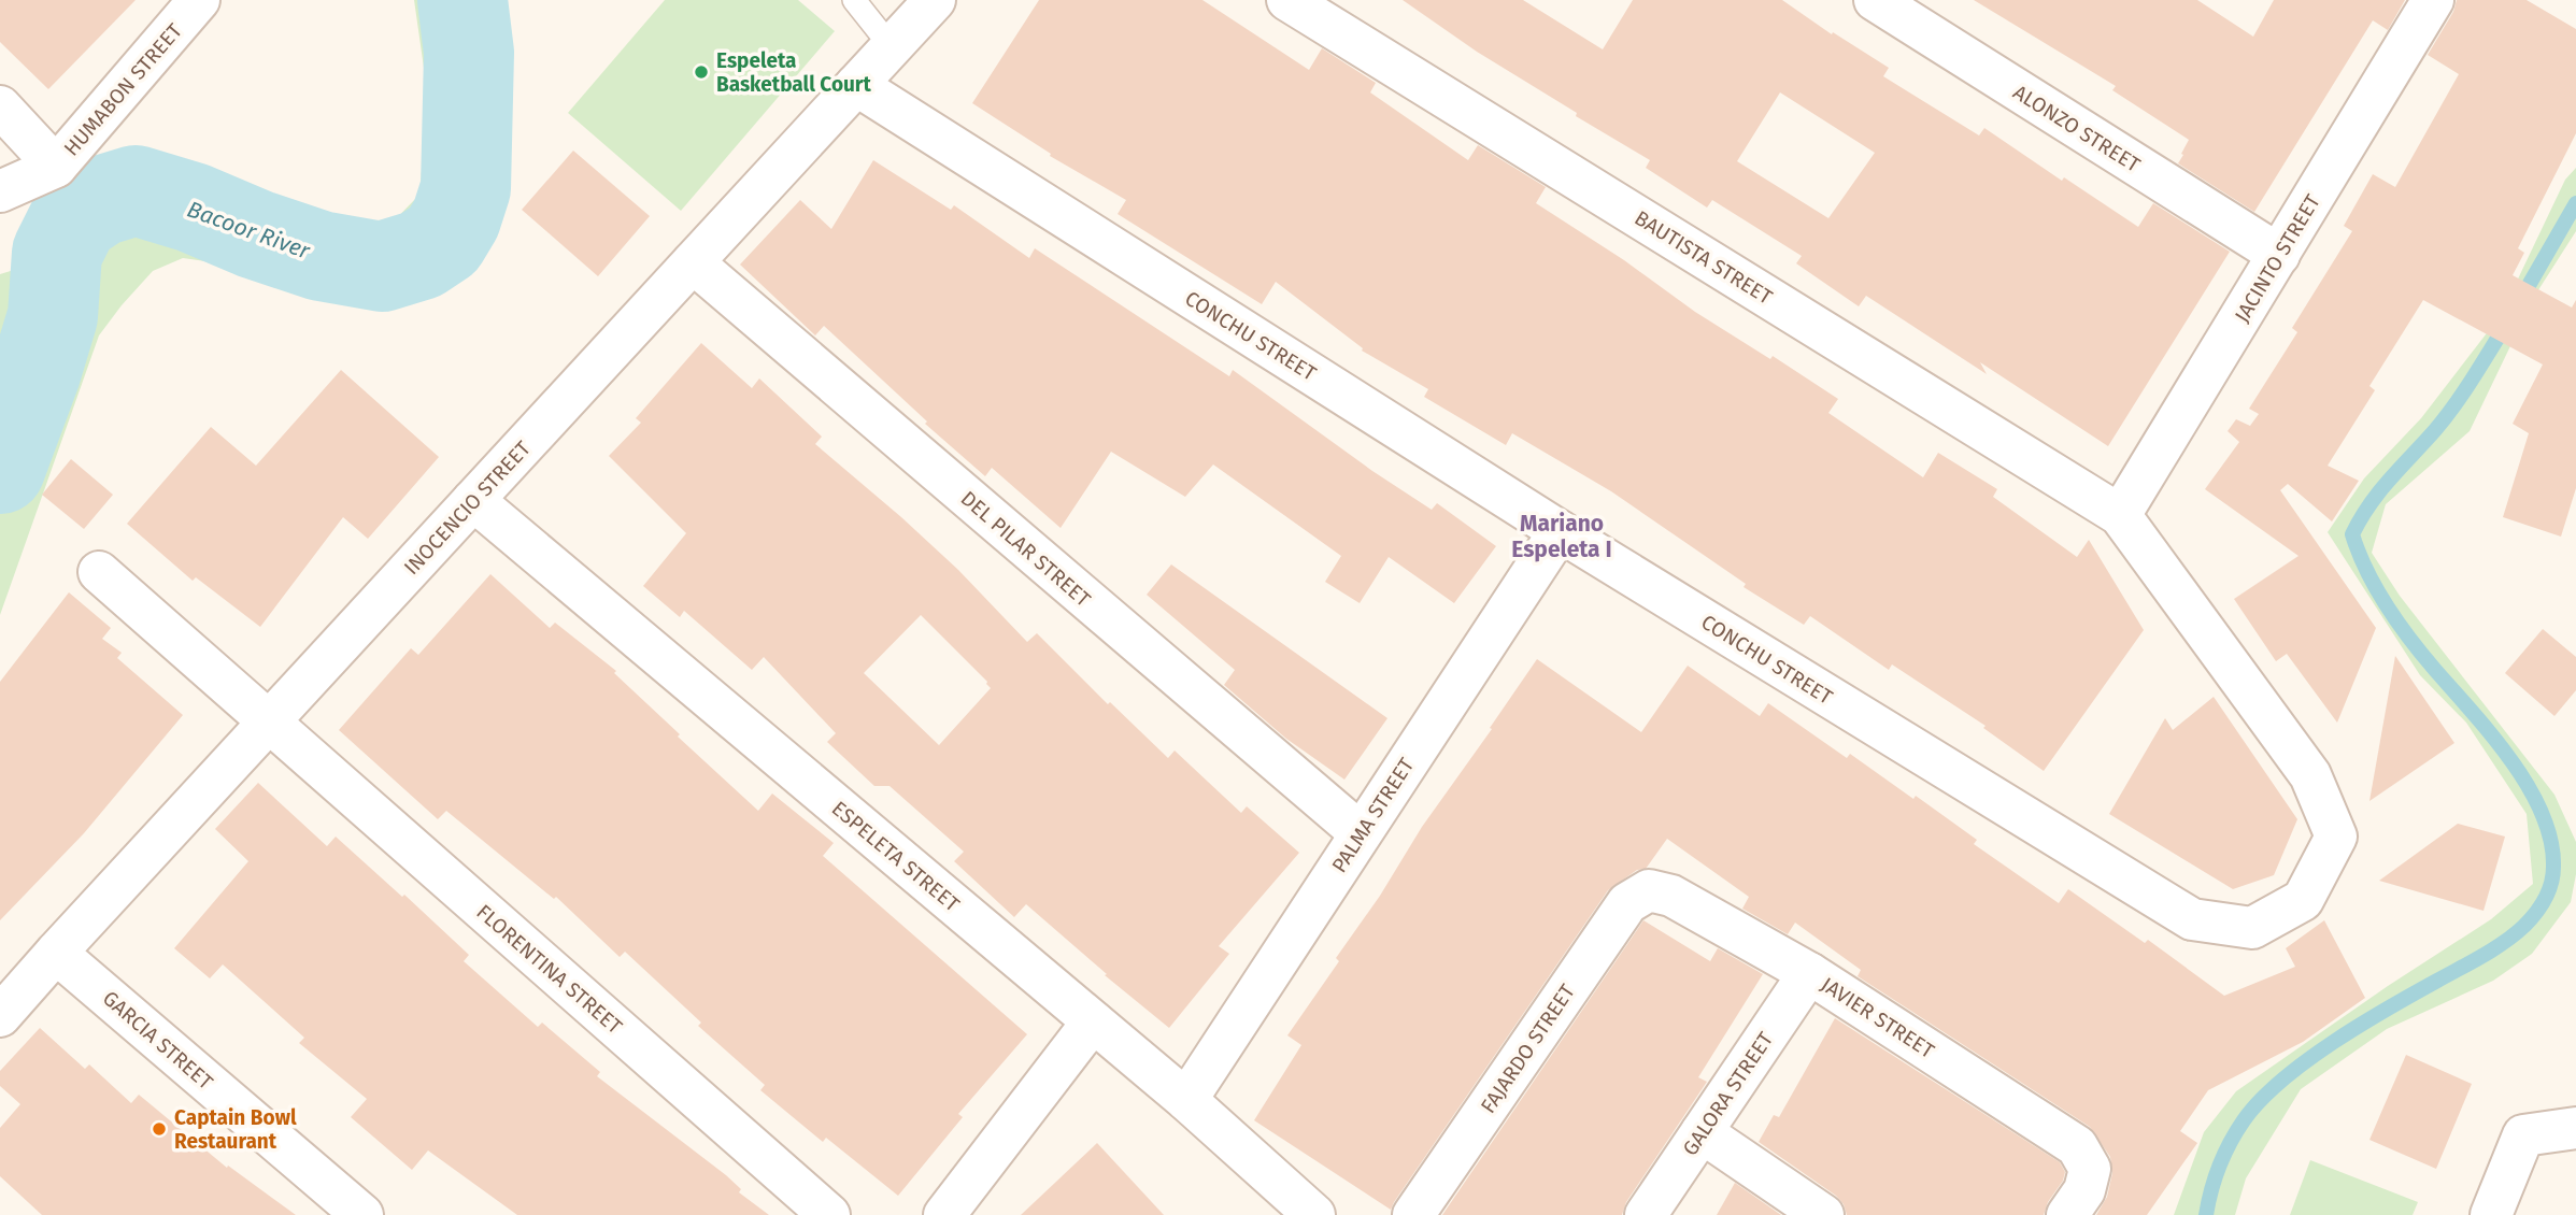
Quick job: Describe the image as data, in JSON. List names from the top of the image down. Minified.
{"streets":{"street":["HUMABON STREET","ALONZO STREET","BAUTISTA STREET","JACINTO STREET","CONCHU STREET","INOCENCIO STREET","DEL PILAR STREET","PALMA STREET","ESPELETA STREET","FLORENTINA STREET","JAVIER STREET","GARCIA STREET","FAJARDO STREET","GALORA STREET"]},"crossings":[["ALONZO STREET","JACINTO STREET"],["BAUTISTA STREET","JACINTO STREET"],["BAUTISTA STREET","CONCHU STREET"],["JACINTO STREET","CONCHU STREET"],["CONCHU STREET","INOCENCIO STREET"],["CONCHU STREET","PALMA STREET"],["INOCENCIO STREET","DEL PILAR STREET"],["INOCENCIO STREET","ESPELETA STREET"],["INOCENCIO STREET","FLORENTINA STREET"],["INOCENCIO STREET","GARCIA STREET"],["DEL PILAR STREET","PALMA STREET"],["PALMA STREET","ESPELETA STREET"],["JAVIER STREET","FAJARDO STREET"],["JAVIER STREET","GALORA STREET"]],"districts":["Mariano Espeleta I"],"water":["Bacoor River"],"places":["Espeleta Basketball Court","Captain Bowl Restaurant"]}
